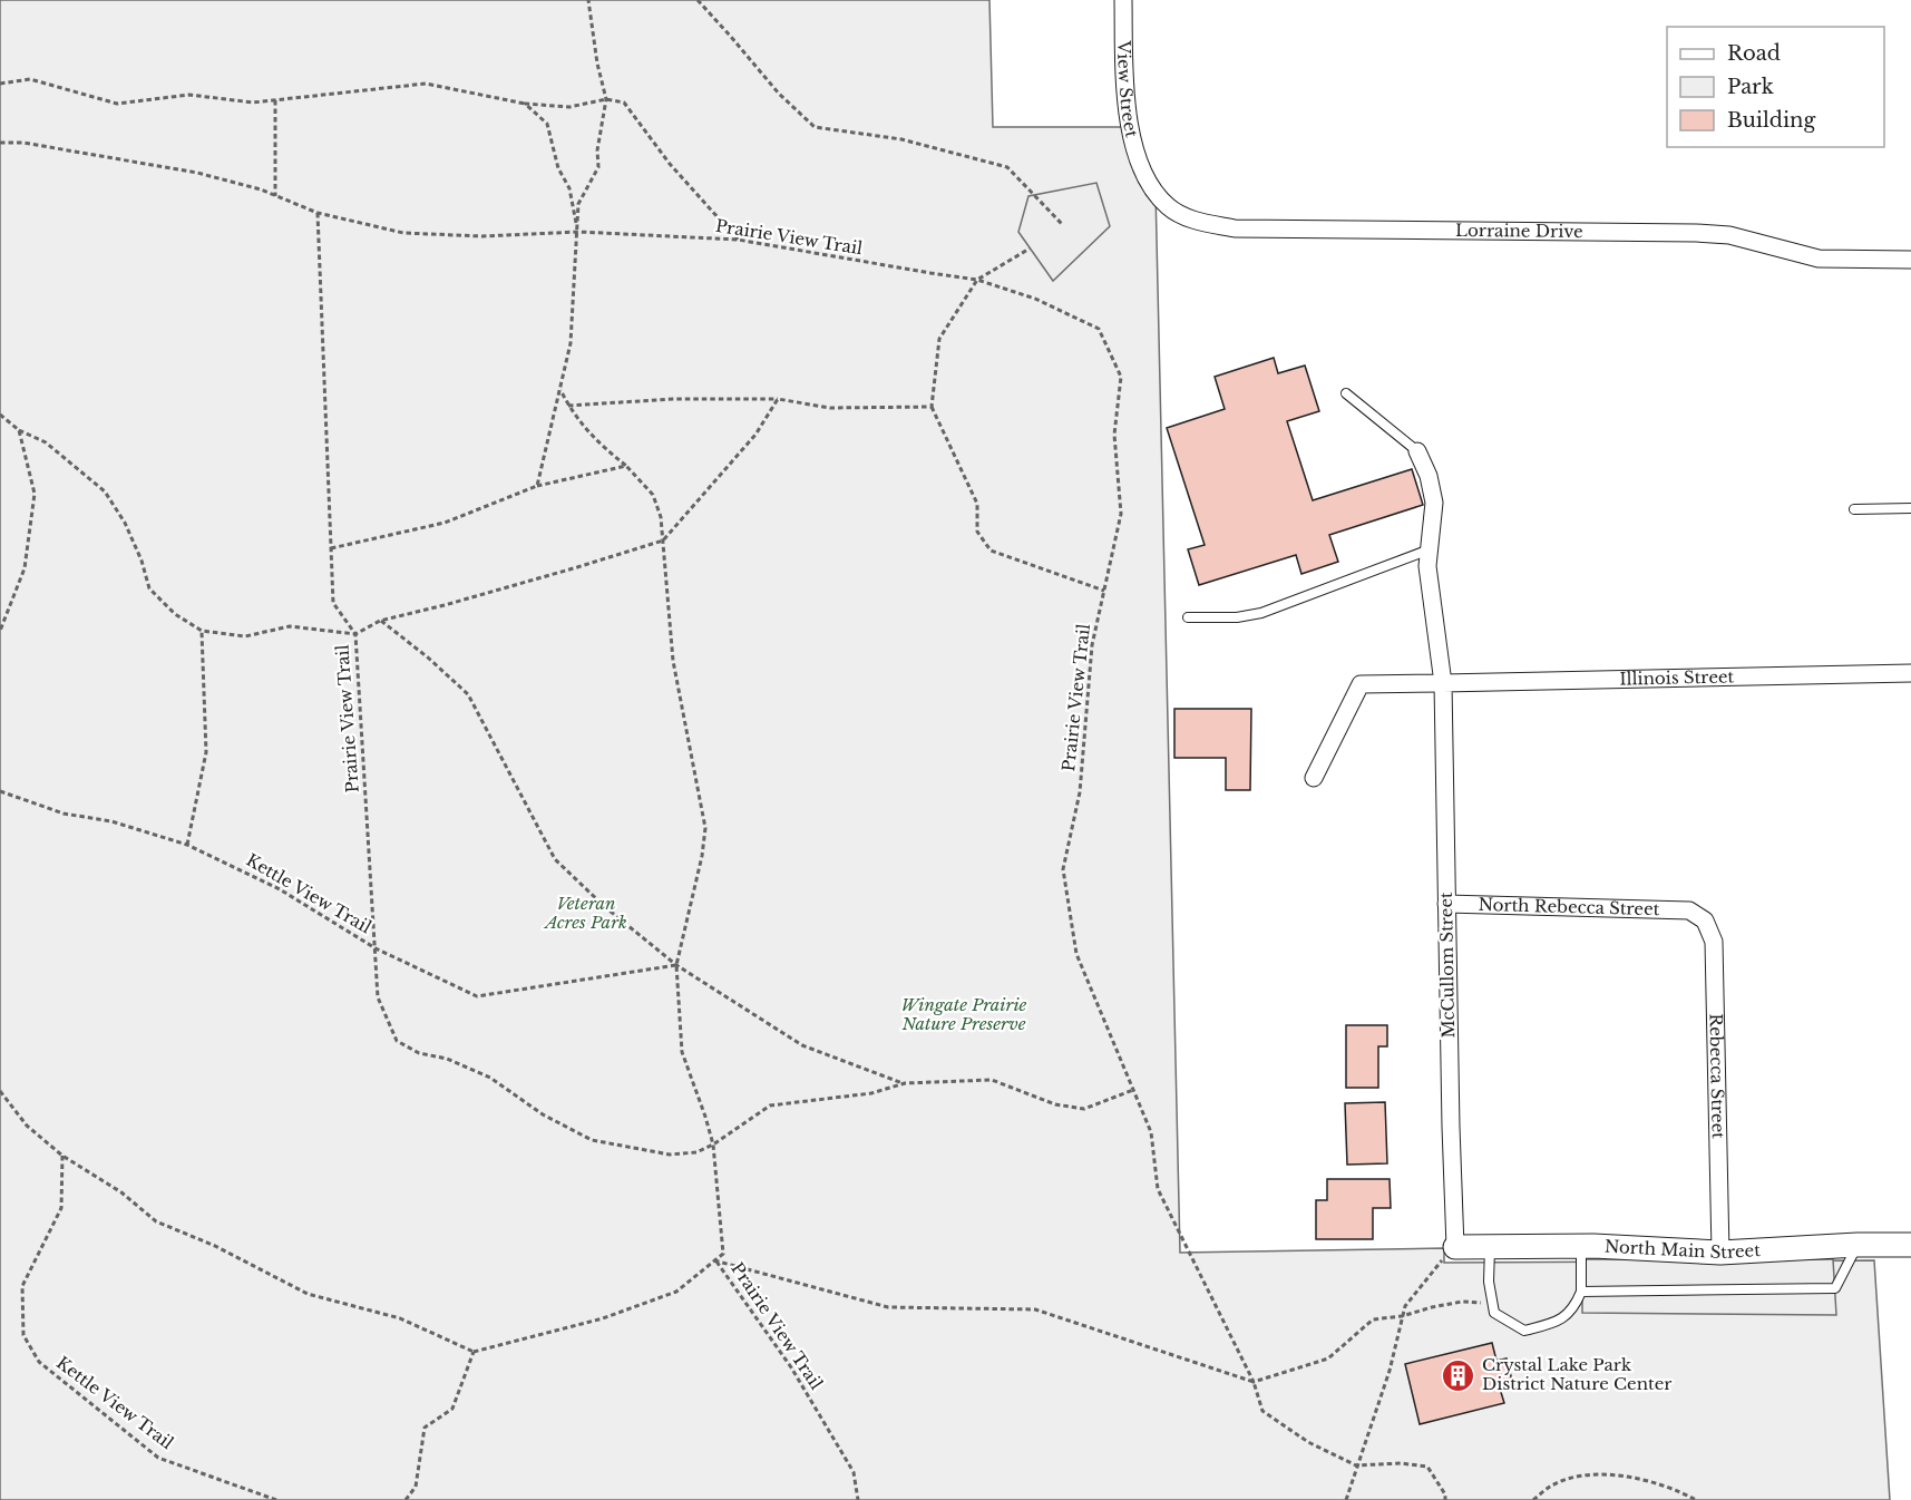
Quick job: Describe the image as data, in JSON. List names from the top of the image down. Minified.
{"streets":{"street":["View Street","Lorraine Drive","Illinois Street","North Rebecca Street","McCullom Street","Rebecca Street","North Main Street"],"path":["Prairie View Trail","Kettle View Trail"]},"crossings":[["View Street","Lorraine Drive"],["Prairie View Trail","Kettle View Trail"],["Illinois Street","McCullom Street"],["North Rebecca Street","McCullom Street"],["North Rebecca Street","Rebecca Street"],["McCullom Street","North Main Street"],["Rebecca Street","North Main Street"]],"parks":["Veteran Acres Park","Wingate Prairie Nature Preserve"],"places":{"building":["Crystal Lake Park District Nature Center"]},"legend":["Road","Park","Building"]}
